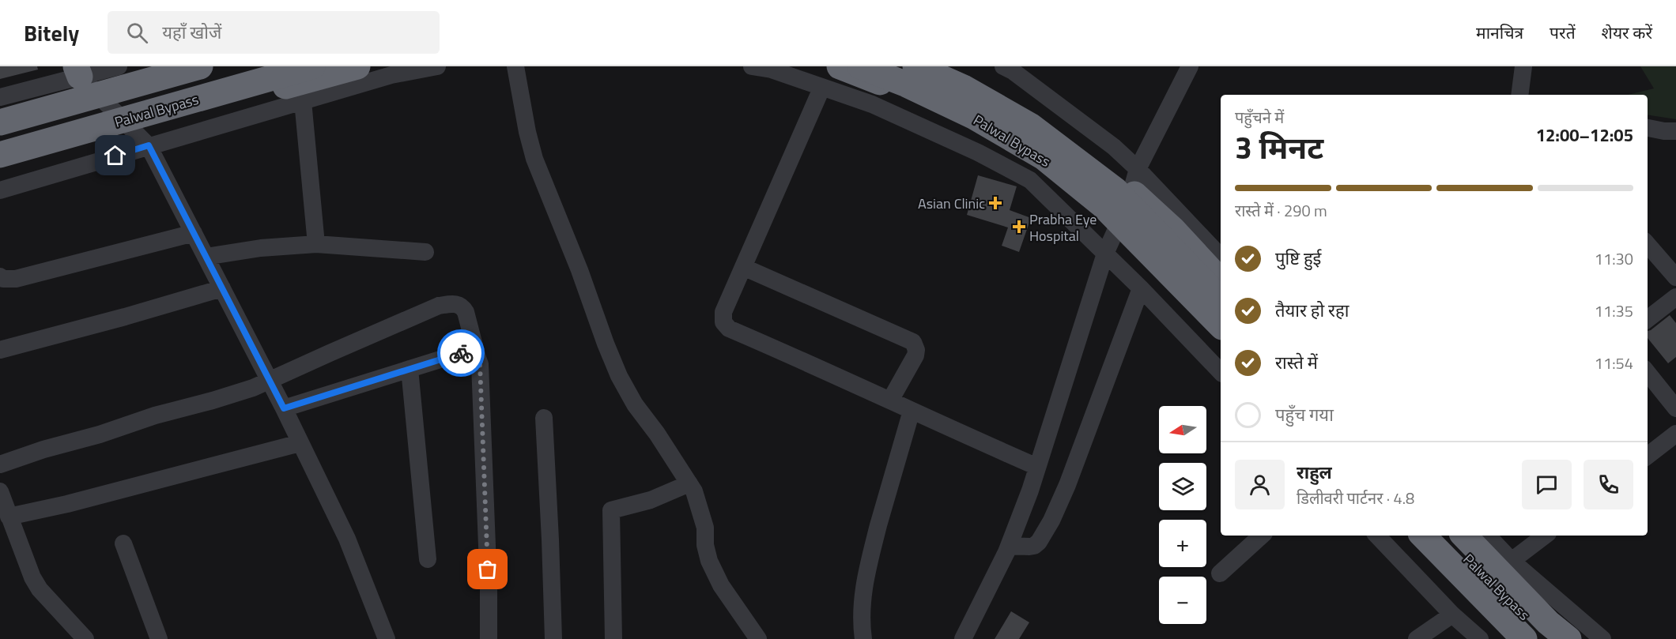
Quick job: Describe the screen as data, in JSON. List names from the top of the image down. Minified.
{"streets":{"highway":["Palwal Bypass"]},"places":{"health":["Asian Clinic","Prabha Eye Hospital"]},"north":"left","page":{"header":"Bitely","search":"यहाँ खोजें","nav":["मानचित्र","परतें","शेयर करें"],"heading":["3 मिनट","पहुँचने में","12:00–12:05"],"panel":["राहुल","डिलीवरी पार्टनर · 4.8"],"bar":"रास्ते में · 290 m","list":[["पुष्टि हुई","11:30"],["तैयार हो रहा","11:35"],["रास्ते में","11:54"],"पहुँच गया"],"map_buttons":["+","−"]}}
